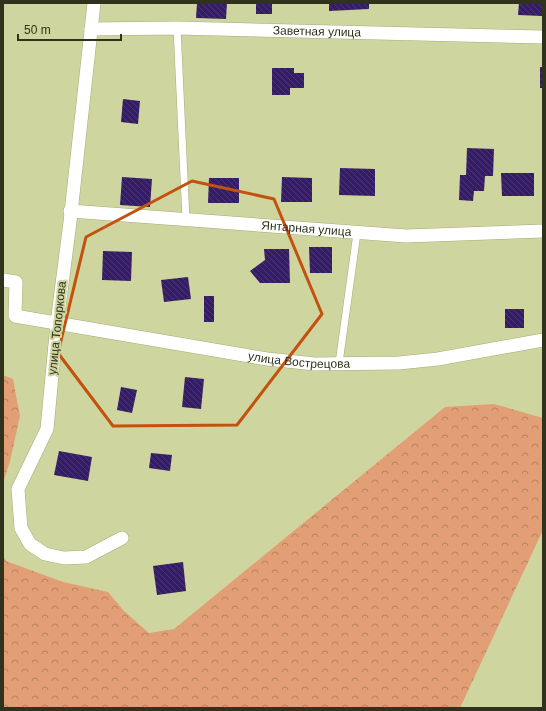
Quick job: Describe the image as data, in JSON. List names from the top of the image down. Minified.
{"streets":{"street":["Заветная улица","Янтарная улица","улица Топоркова","улица Вострецова"]},"crossings":[["Заветная улица","улица Топоркова"],["Янтарная улица","улица Топоркова"],["улица Топоркова","улица Вострецова"]],"scale_bar":"50 m"}
